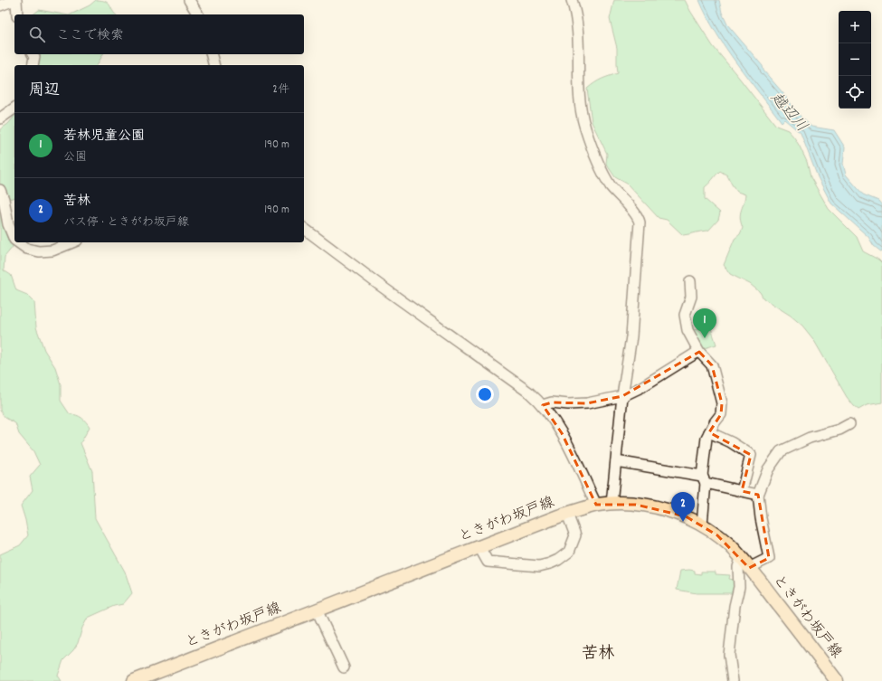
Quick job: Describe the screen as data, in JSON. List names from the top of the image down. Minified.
{"streets":{"main road":["ときがわ坂戸線"]},"districts":["苦林"],"water":["越辺川"],"page":{"map_buttons":["+","−"],"search":"ここで検索","heading":["周辺","2件"],"list":[{"mark":"1","name":"若林児童公園","note":"公園","value":"190 m"},{"mark":"2","name":"苦林","note":"バス停 · ときがわ坂戸線","value":"190 m"}],"pins":["1","2"]}}
